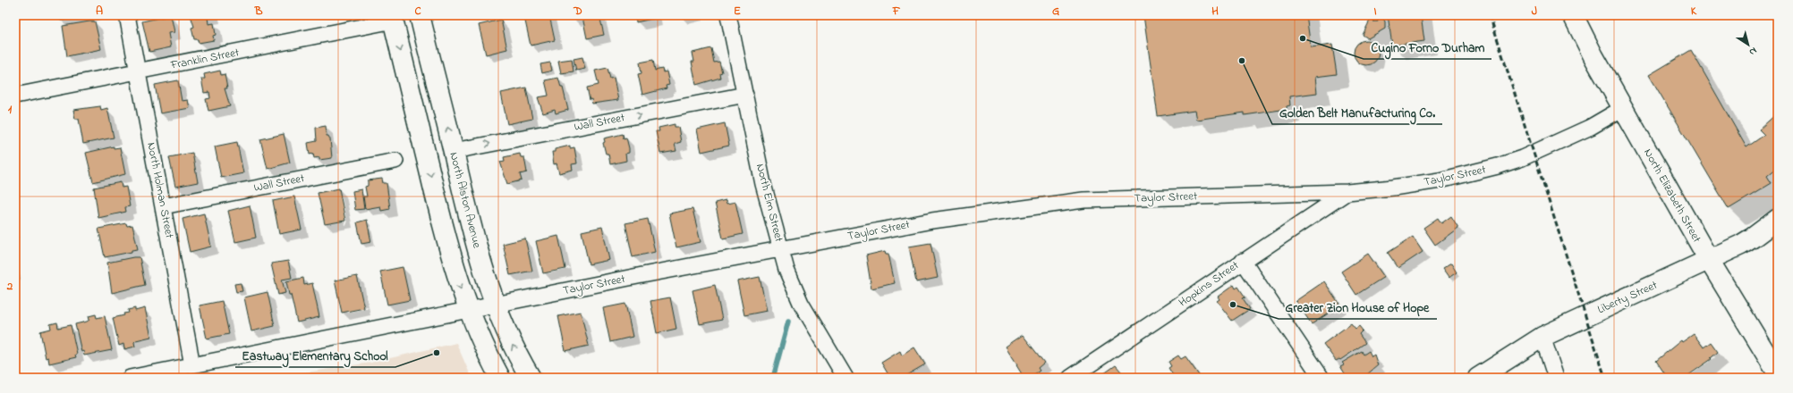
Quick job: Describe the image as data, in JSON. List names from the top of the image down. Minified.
{"streets":{"main road":["North Elizabeth Street","North Alston Avenue","Liberty Street"],"street":["Franklin Street","Wall Street","Taylor Street","North Holman Street","North Elm Street","Hopkins Street"]},"crossings":[["Franklin Street","North Holman Street"],["Wall Street","North Holman Street"],["Wall Street","North Alston Avenue"],["Wall Street","North Elm Street"],["Taylor Street","North Holman Street"],["Taylor Street","North Elizabeth Street"],["Taylor Street","North Alston Avenue"],["Taylor Street","North Elm Street"],["Taylor Street","Hopkins Street"],["North Elizabeth Street","Liberty Street"]],"one_way":["Wall Street"],"places":["Cugino Forno Durham","Golden Belt Manufacturing Co.","Greater Zion House of Hope","Eastway Elementary School"],"north":"bottom right","grid":{"columns":["A","B","C","D","E","F","G","H","I","J","K"],"rows":["1","2"]}}
